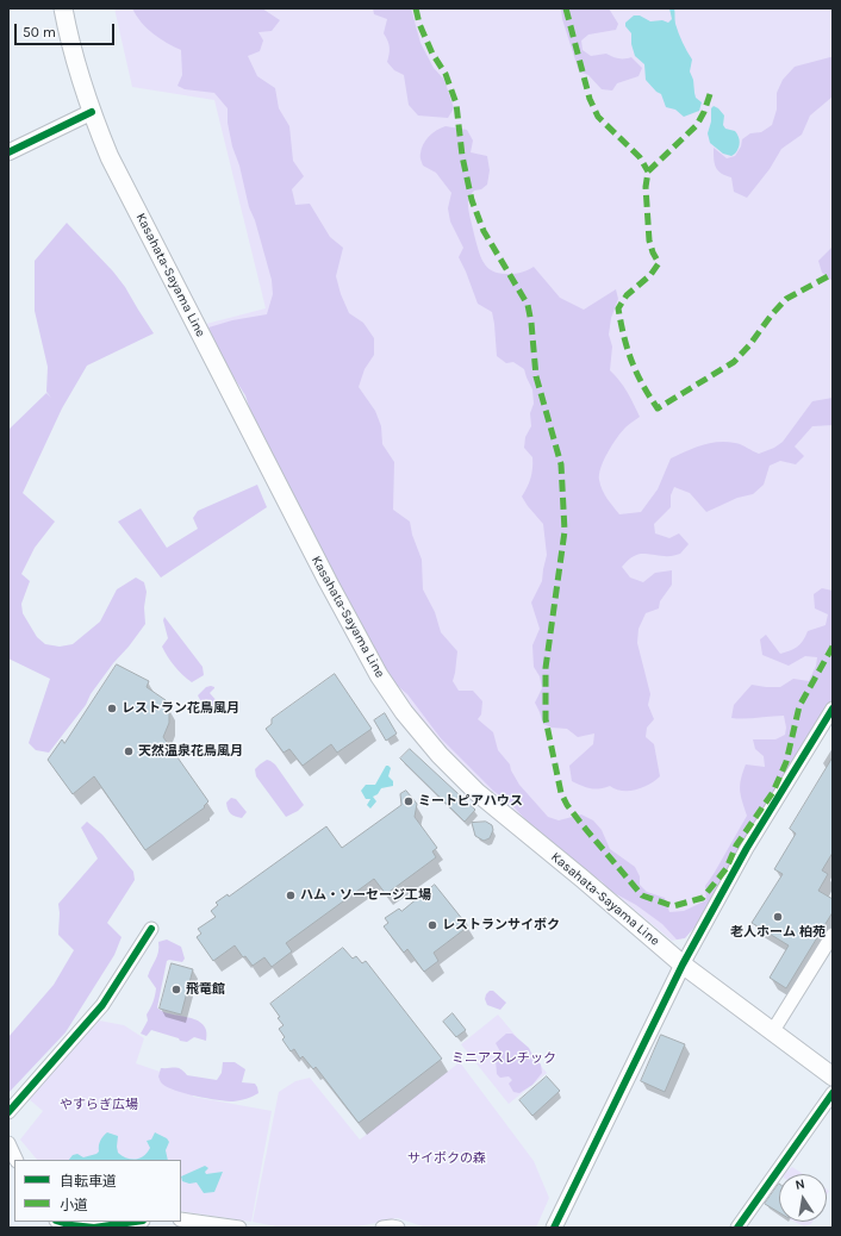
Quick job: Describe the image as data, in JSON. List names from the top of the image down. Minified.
{"streets":{"main road":["Kasahata-Sayama Line"]},"parks":["ミニアスレチック","やすらぎ広場","サイボクの森"],"places":["レストラン花鳥風月","天然温泉花鳥風月","ミートピアハウス","ハム・ソーセージ工場","老人ホーム 柏苑","レストランサイボク","飛竜館"],"legend":["自転車道","小道"],"scale_bar":"50 m","north":"top"}
